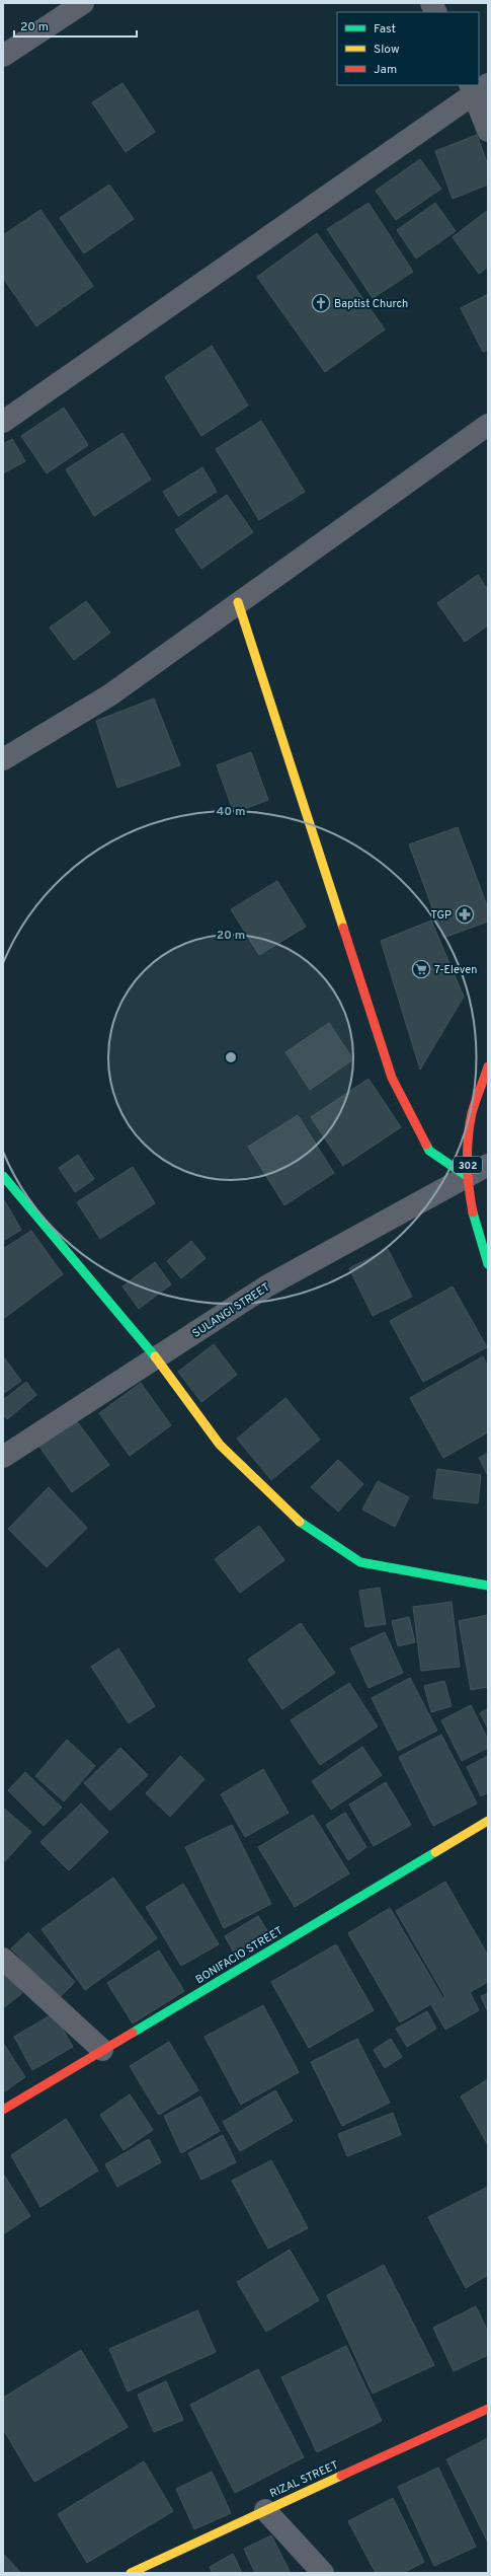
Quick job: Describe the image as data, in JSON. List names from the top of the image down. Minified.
{"streets":{"street":["302","SULANGI STREET","BONIFACIO STREET","RIZAL STREET"]},"crossings":[["302","SULANGI STREET"]],"places":{"church":["Baptist Church"],"pharmacy":["TGP"],"supermarket":["7-Eleven"]},"legend":["Fast","Slow","Jam"],"scale_bar":"20 m","rings":["40 m","20 m"]}
